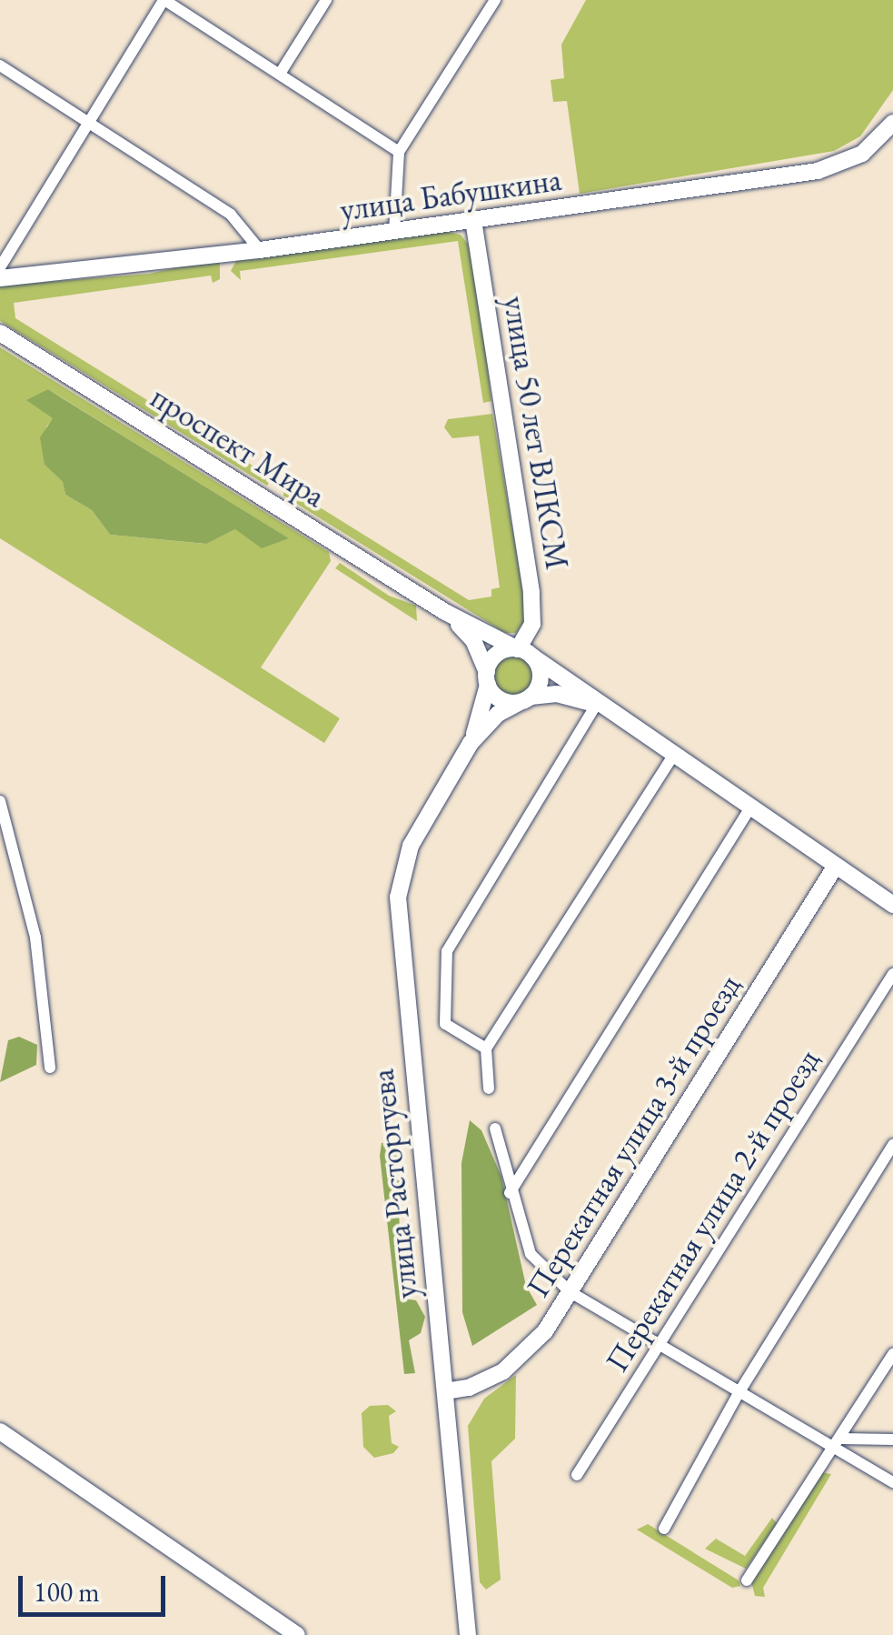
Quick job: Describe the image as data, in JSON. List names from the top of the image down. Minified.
{"streets":{"main road":["улица Бабушкина","улица 50 лет ВЛКСМ","проспект Мира","Перекатная улица 3-й проезд","улица Расторгуева"],"street":["Перекатная улица 2-й проезд"]},"crossings":[["улица Бабушкина","улица 50 лет ВЛКСМ"],["улица 50 лет ВЛКСМ","проспект Мира"],["улица 50 лет ВЛКСМ","улица Расторгуева"],["проспект Мира","улица Расторгуева"],["Перекатная улица 3-й проезд","улица Расторгуева"]],"scale_bar":"100 m"}
